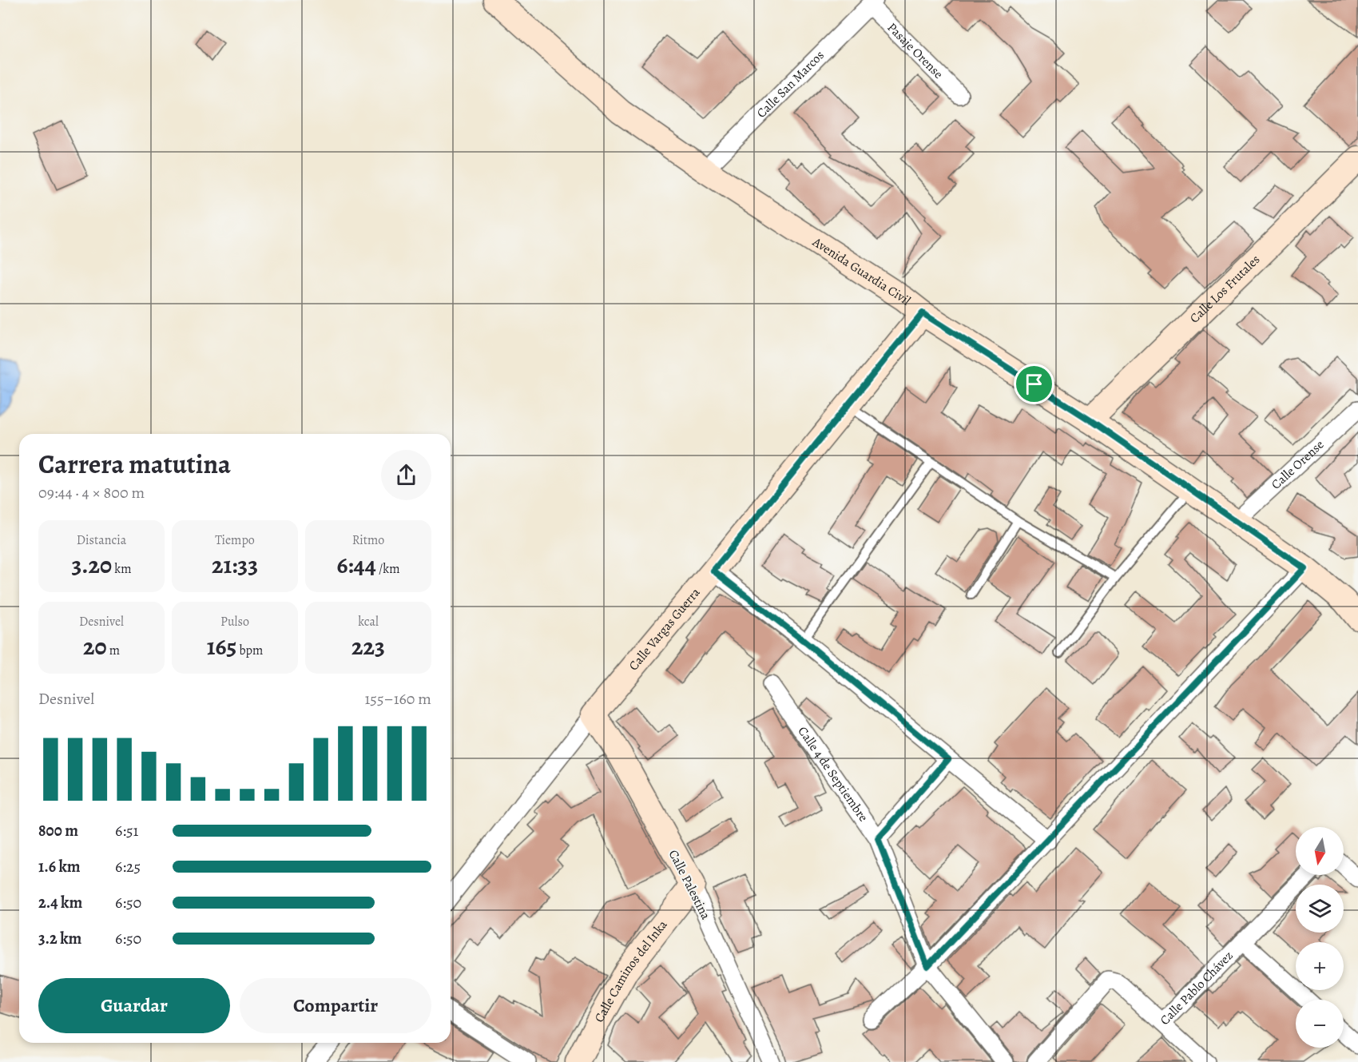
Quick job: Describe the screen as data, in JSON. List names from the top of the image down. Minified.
{"streets":{"street":["Pasaje Orense","Calle San Marcos","Avenida Guardia Civil","Calle Los Frutales","Calle Orense","Calle Vargas Guerra","Calle 4 de Septiembre","Calle Palestina","Calle Caminos del Inka","Calle Pablo Chávez"]},"crossings":[["Pasaje Orense","Calle San Marcos"],["Calle San Marcos","Avenida Guardia Civil"],["Avenida Guardia Civil","Calle Los Frutales"],["Avenida Guardia Civil","Calle Orense"],["Avenida Guardia Civil","Calle Vargas Guerra"],["Calle Vargas Guerra","Calle Palestina"],["Calle Palestina","Calle Caminos del Inka"]],"north":"bottom","page":{"heading":["Carrera matutina","09:44 · 4 × 800 m"],"stats":[["Distancia","3.20 km"],["Tiempo","21:33"],["Ritmo","6:44 /km"],["Desnivel","20 m"],["Pulso","165 bpm"],["kcal","223"]],"chart":["Desnivel","155–160 m"],"list":[{"name":"800 m","note":"6:51"},{"name":"1.6 km","note":"6:25"},{"name":"2.4 km","note":"6:50"},{"name":"3.2 km","note":"6:50"}],"map_buttons":["+","−"],"buttons":["Guardar","Compartir"]}}
